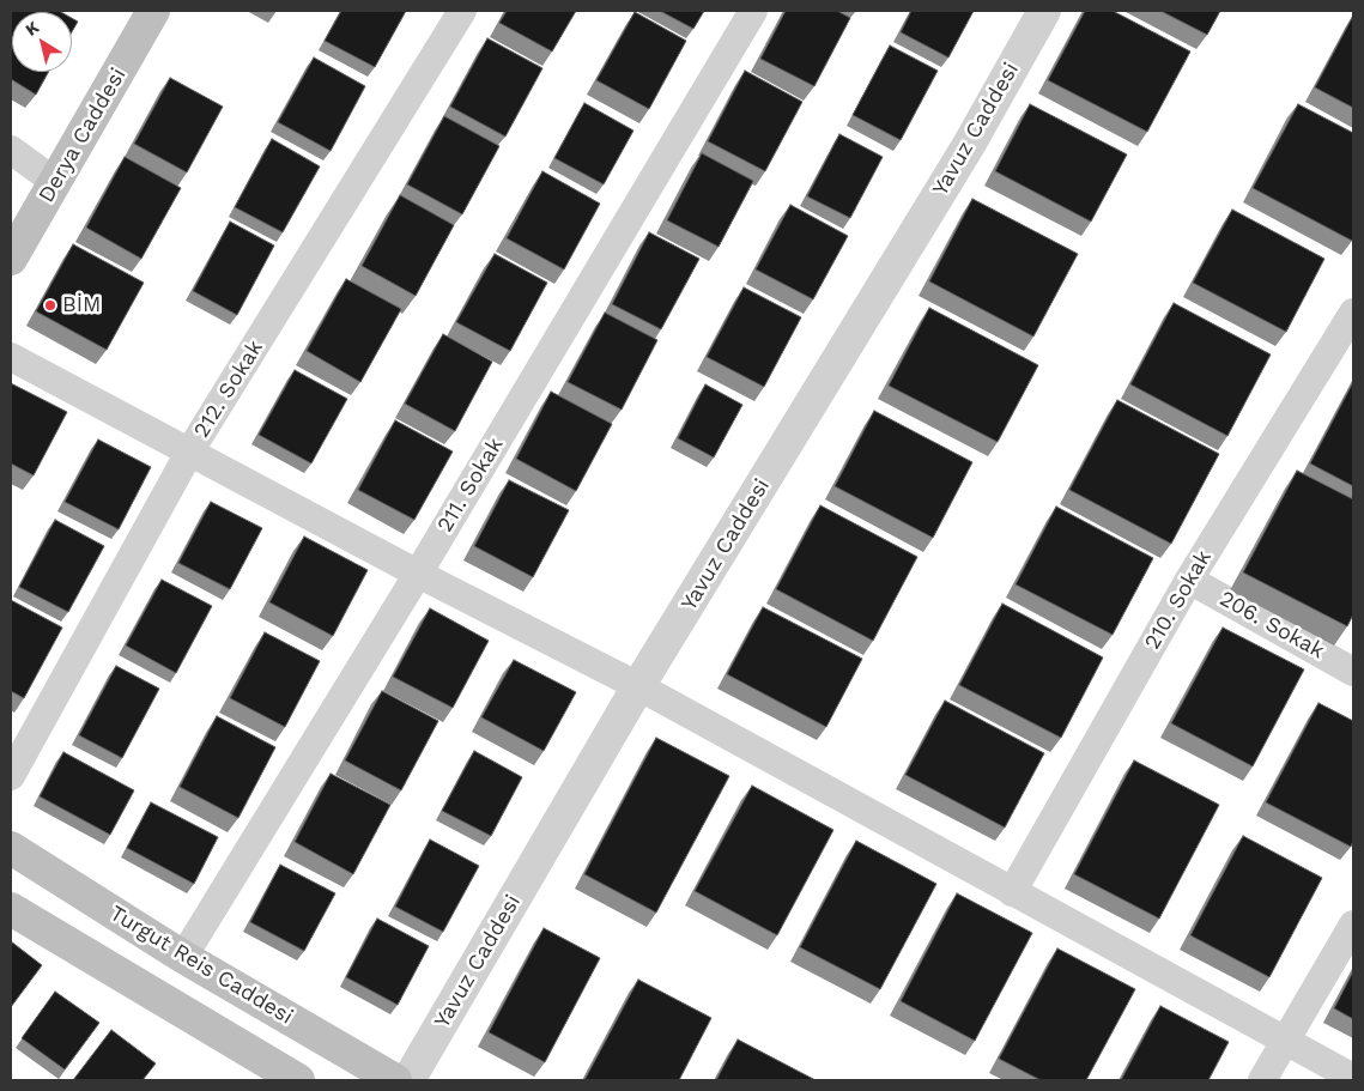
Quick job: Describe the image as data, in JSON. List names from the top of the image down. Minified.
{"streets":{"main road":["Derya Caddesi","Turgut Reis Caddesi"],"street":["Yavuz Caddesi","212. Sokak","211. Sokak","210. Sokak","206. Sokak"]},"crossings":[["211. Sokak","Turgut Reis Caddesi"],["210. Sokak","206. Sokak"]],"places":["BİM"],"north":"top left"}
